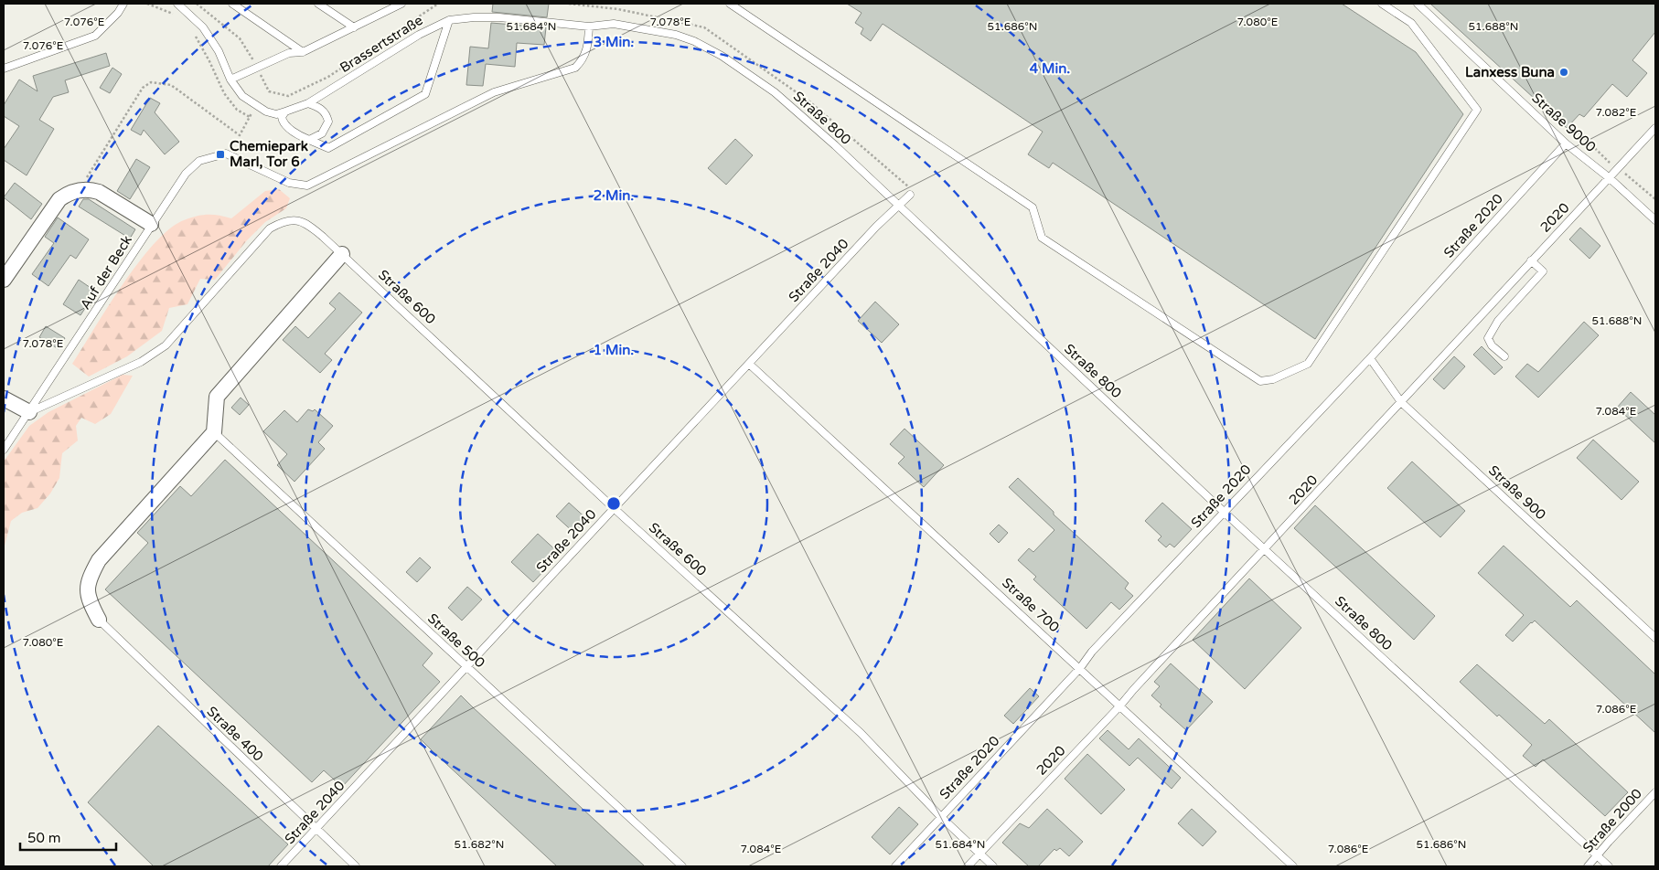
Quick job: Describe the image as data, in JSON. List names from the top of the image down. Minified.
{"streets":{"lane":["Brassertstraße","Straße 800","Straße 9000","2020","Straße 2020","Straße 2040","Auf der Beck","Straße 600","Straße 900","Straße 700","Straße 500","Straße 400","Straße 2000"]},"crossings":[["Brassertstraße","Straße 800"],["Straße 800","2020"],["Straße 800","Straße 2020"],["Straße 800","Straße 2040"],["Straße 800","Auf der Beck"],["Straße 800","Straße 2000"],["Straße 9000","2020"],["Straße 9000","Straße 2020"],["2020","Straße 600"],["2020","Straße 900"],["2020","Straße 700"],["Straße 2020","Straße 600"],["Straße 2020","Straße 900"],["Straße 2020","Straße 700"],["Straße 2040","Straße 600"],["Straße 2040","Straße 700"],["Straße 2040","Straße 500"],["Straße 2040","Straße 400"],["Auf der Beck","Straße 600"]],"places":{"other":["Lanxess Buna"],"transit":["Chemiepark Marl, Tor 6"]},"scale_bar":"50 m","coordinates":["7.076°E","7.078°E","7.080°E","51.684°N","51.686°N","51.688°N","7.082°E","7.084°E","7.086°E","51.682°N"],"rings":["3 Min.","4 Min.","2 Min.","1 Min."]}
